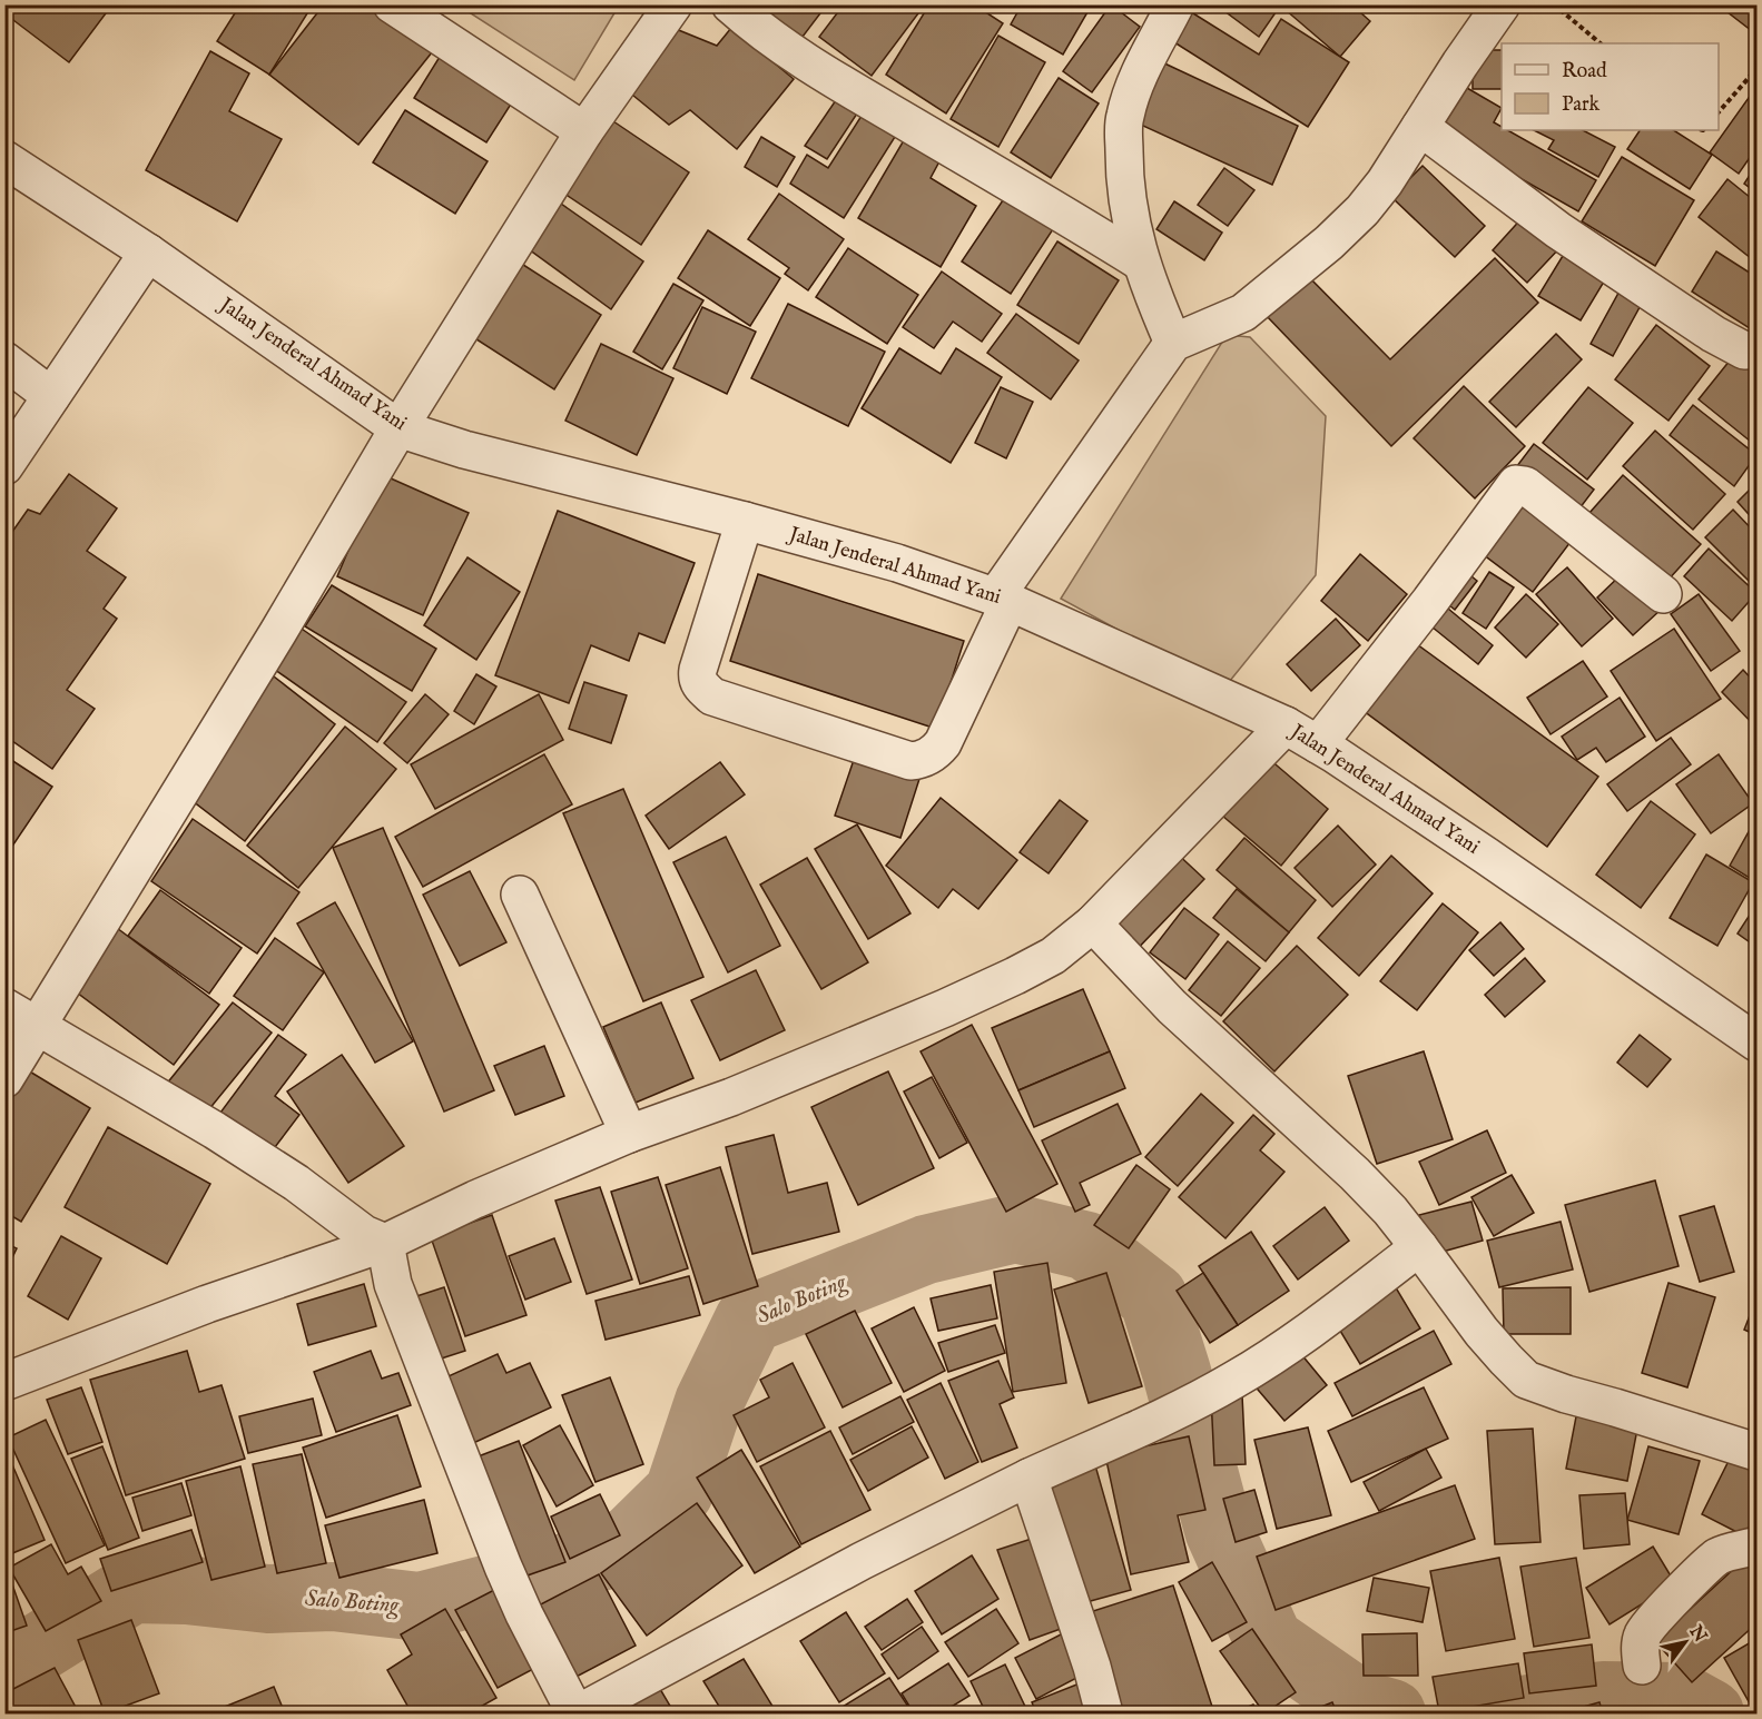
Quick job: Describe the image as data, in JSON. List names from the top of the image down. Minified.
{"streets":{"street":["Jalan Jenderal Ahmad Yani"]},"water":["Salo Boting"],"legend":["Road","Park"],"north":"top right"}
